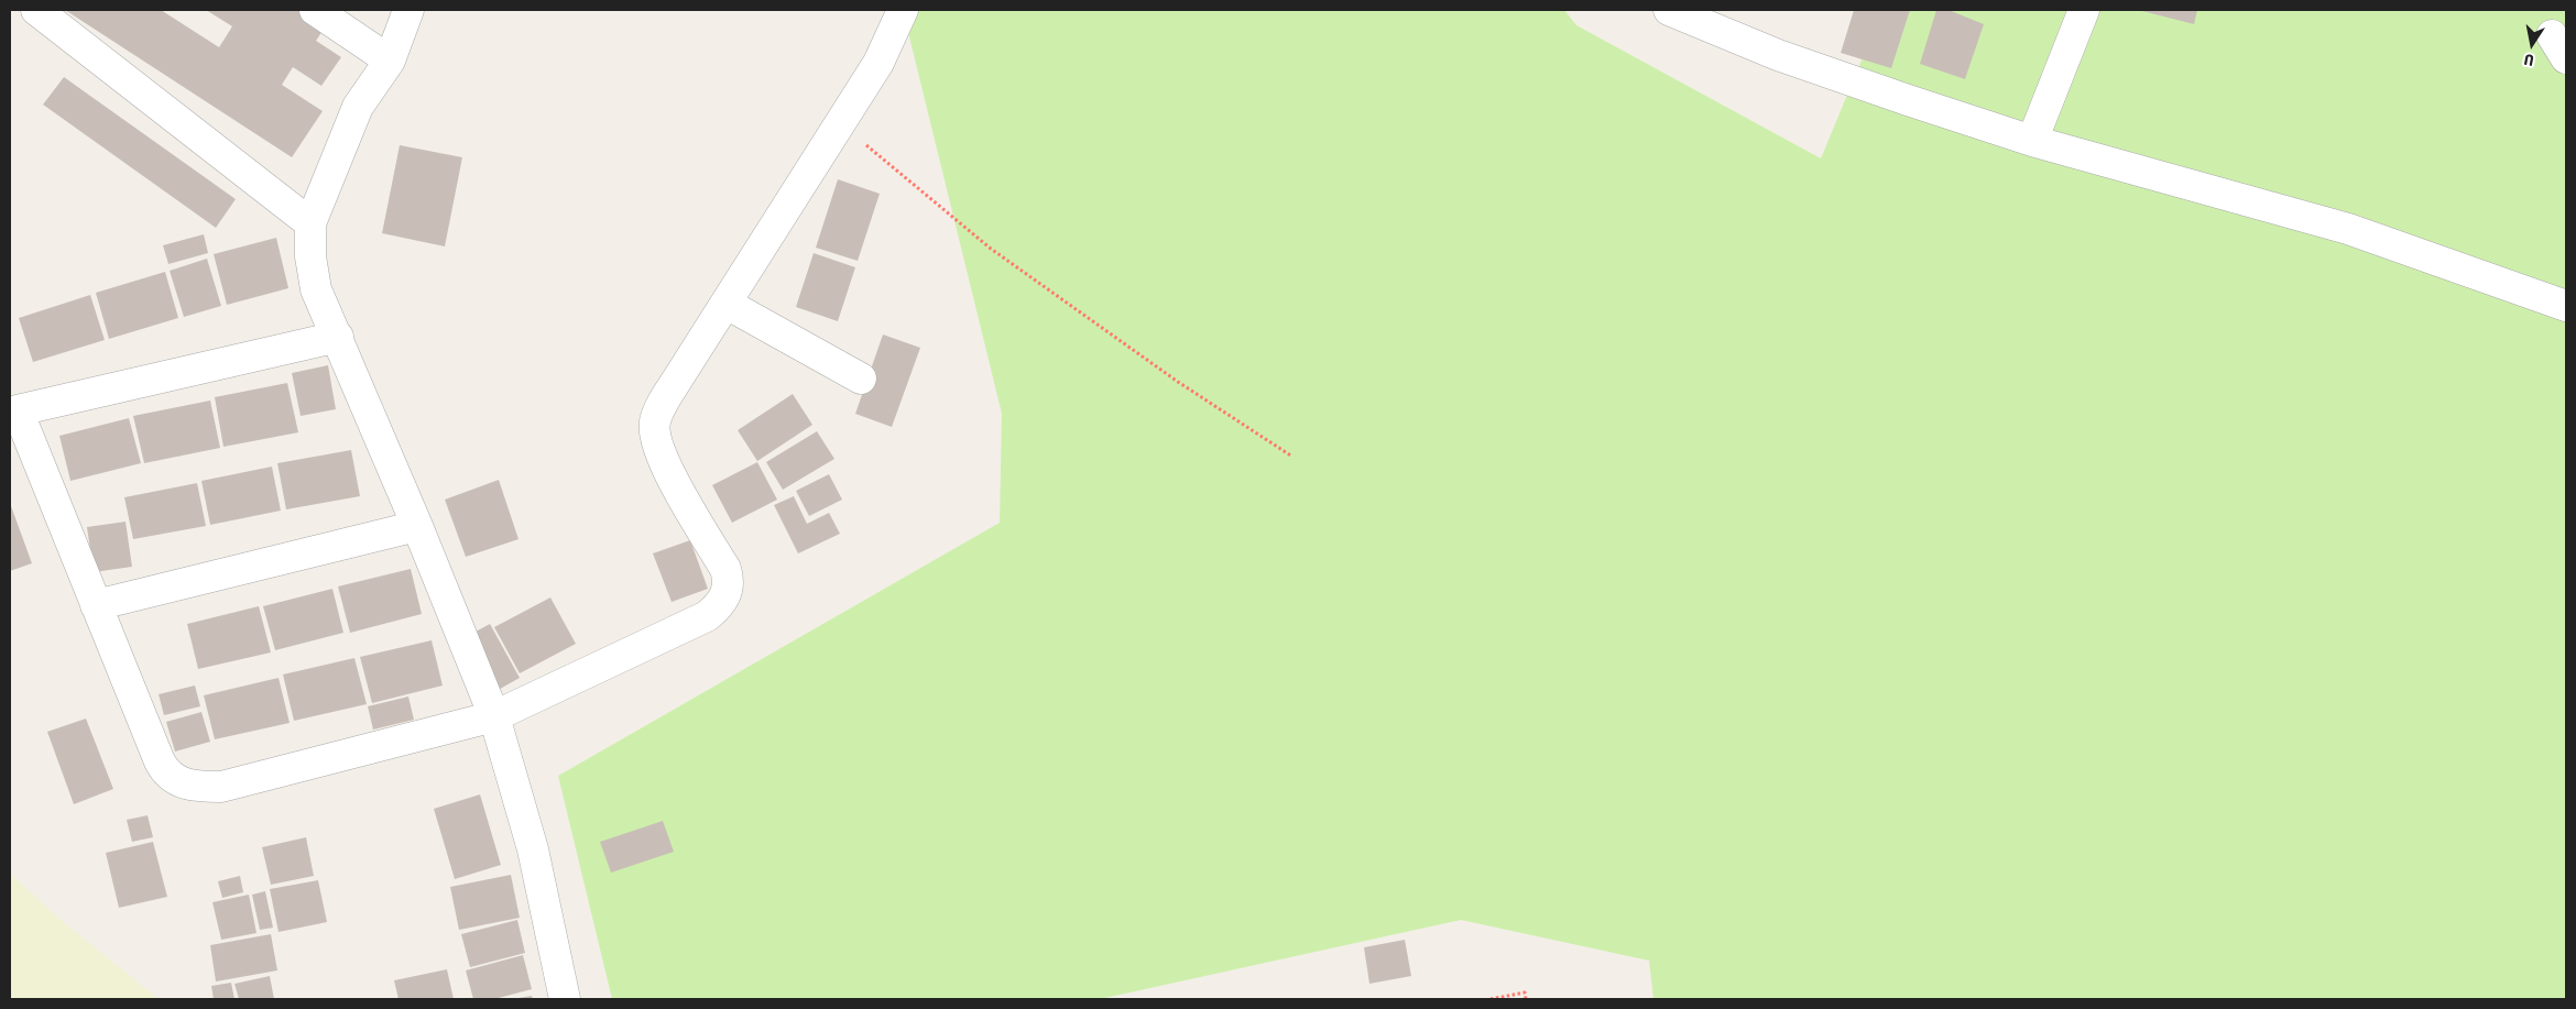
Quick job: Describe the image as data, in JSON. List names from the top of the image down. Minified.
{"north":"bottom"}
